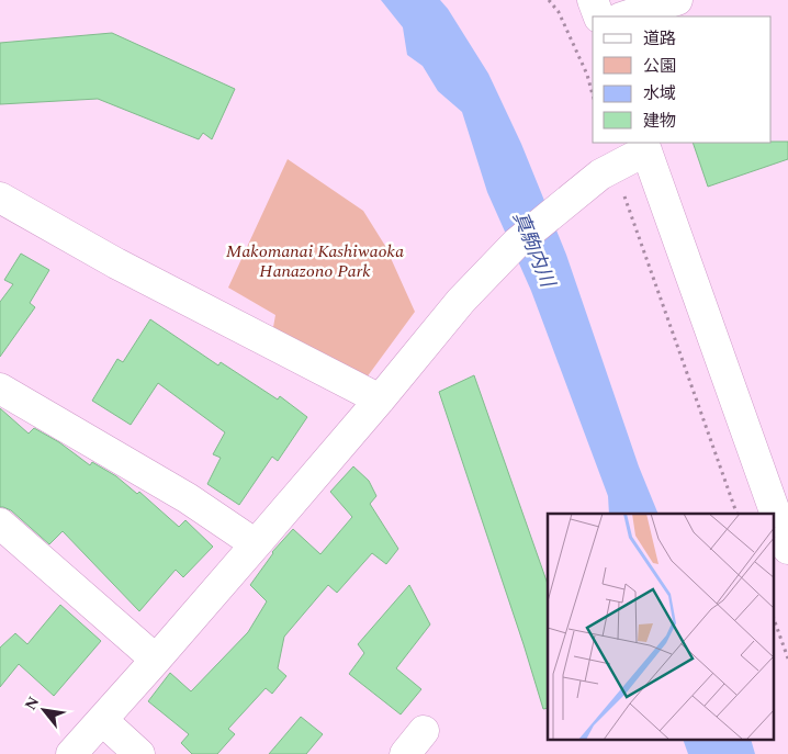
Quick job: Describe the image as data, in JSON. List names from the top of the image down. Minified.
{"water":["真駒内川"],"parks":["Makomanai Kashiwaoka Hanazono Park"],"legend":["道路","公園","水域","建物"],"north":"top left"}
